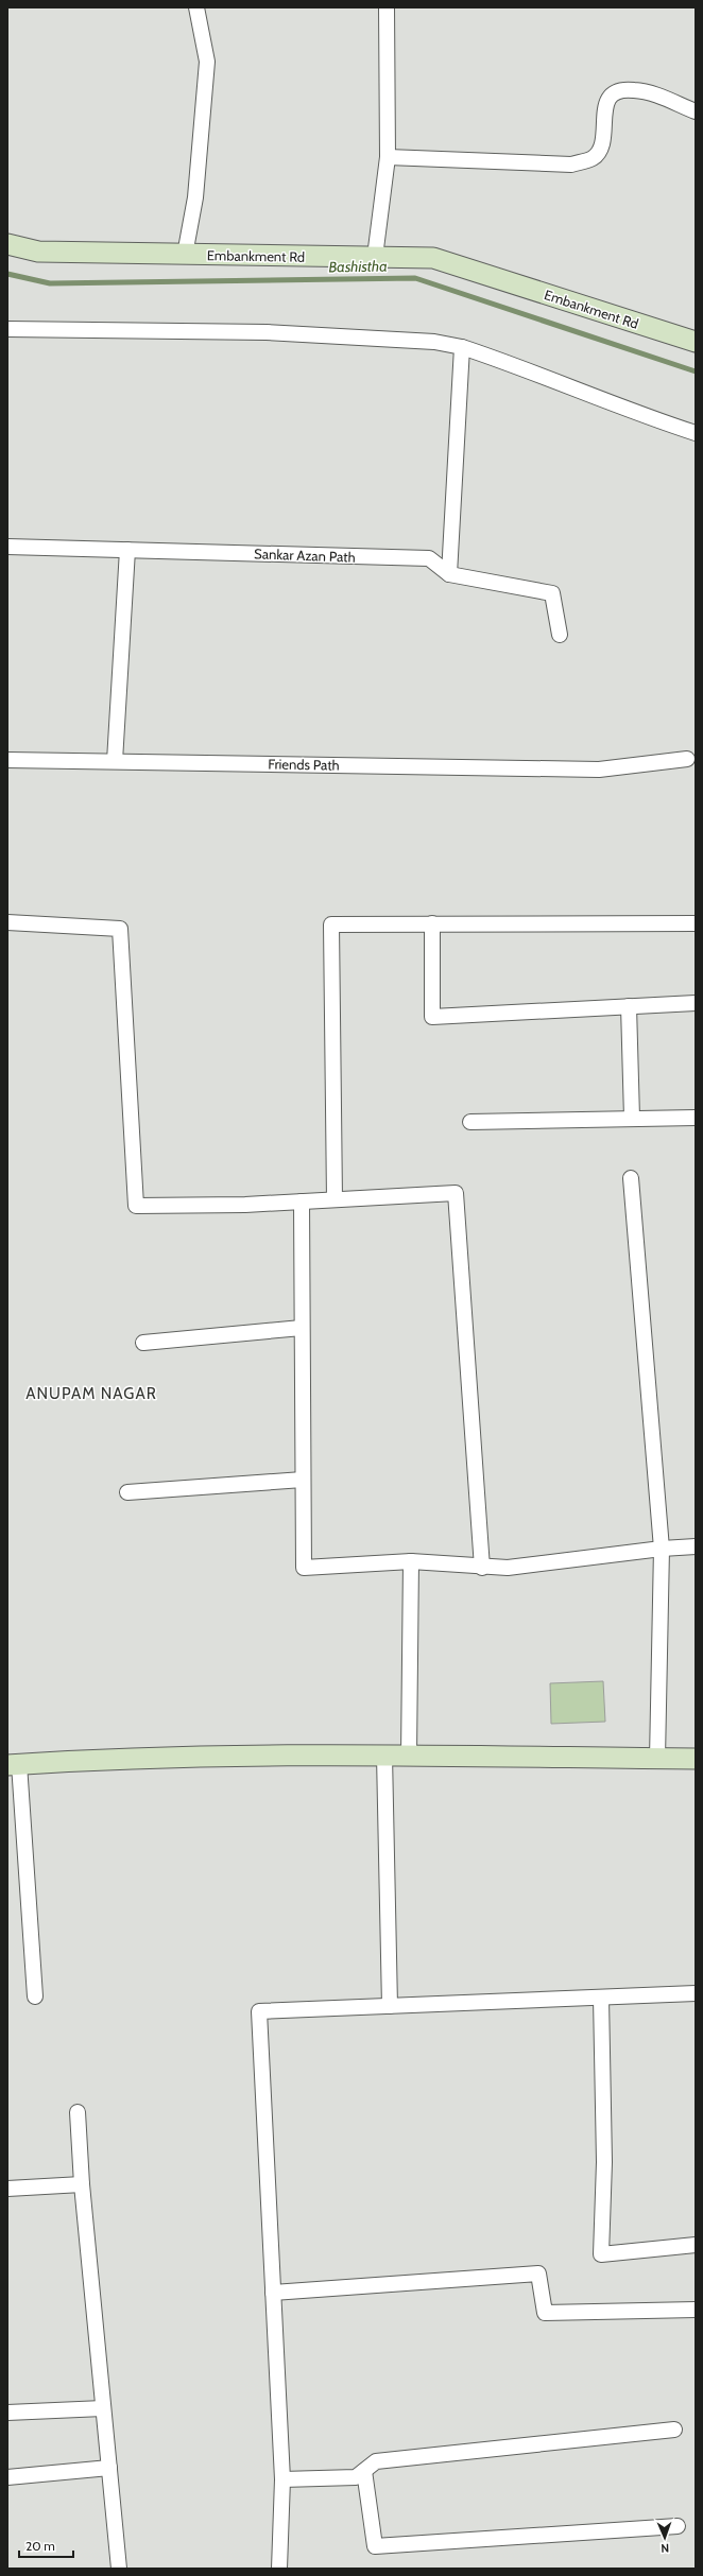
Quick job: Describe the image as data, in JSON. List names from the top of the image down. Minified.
{"streets":{"street":["Embankment Rd","Sankar Azan Path","Friends Path"]},"districts":["ANUPAM NAGAR"],"water":["Bashistha"],"scale_bar":"20 m","north":"bottom"}
